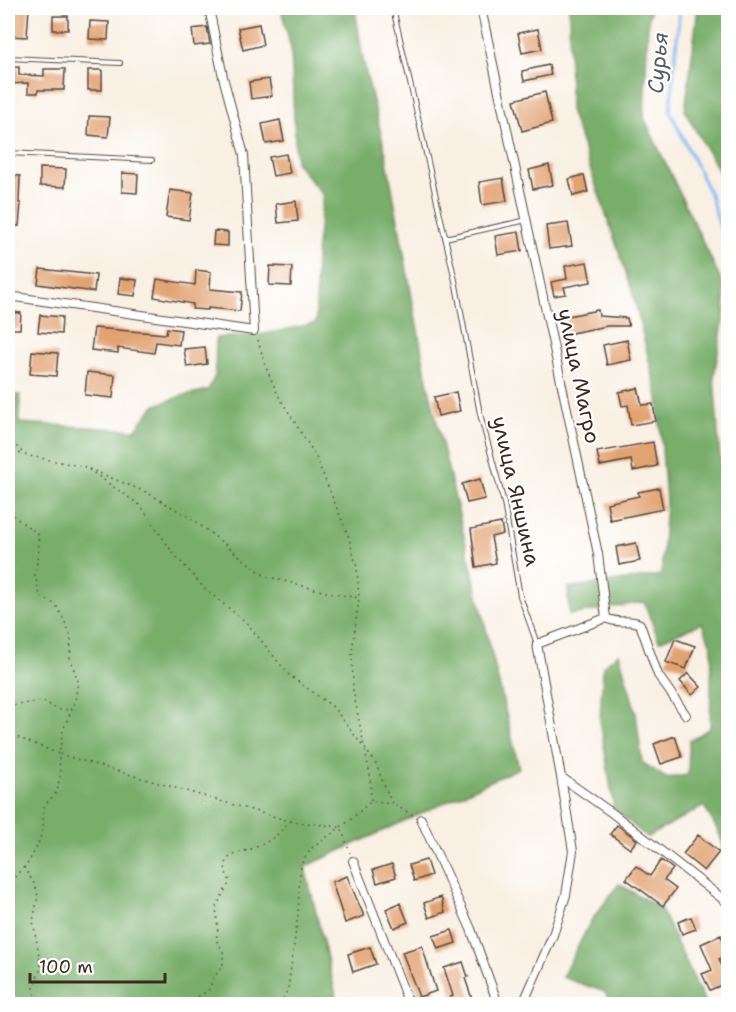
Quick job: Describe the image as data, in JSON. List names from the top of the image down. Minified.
{"streets":{"street":["улица Магро","улица Яншина"]},"water":["Сурья"],"scale_bar":"100 m"}
